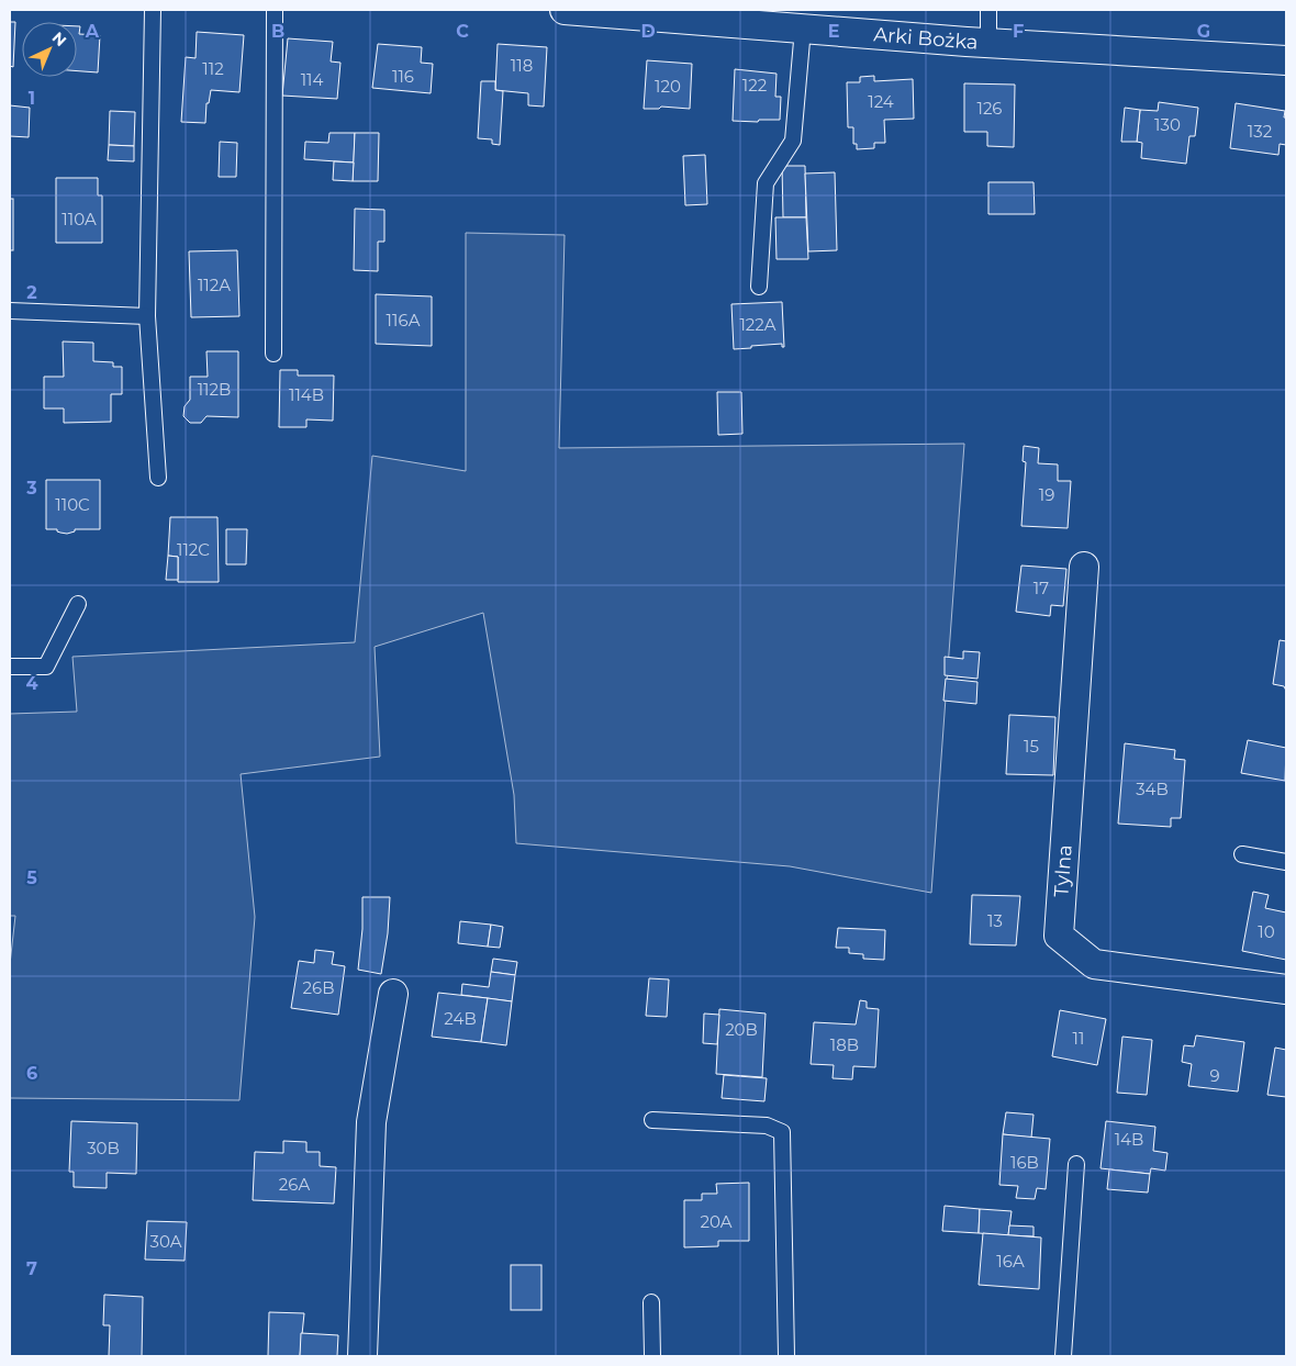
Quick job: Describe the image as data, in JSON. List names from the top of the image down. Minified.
{"streets":{"street":["Arki Bożka","Tylna"]},"house_numbers":["118","112","116","114","122","120","124","126","130","132","110A","112A","116A","122A","112B","114B","19","110C","112C","17","15","34B","13","10","26B","24B","20B","11","18B","9","14B","30B","16B","26A","20A","30A","16A"],"north":"top right","grid":{"columns":["A","B","C","D","E","F","G"],"rows":["1","2","3","4","5","6","7"]}}
